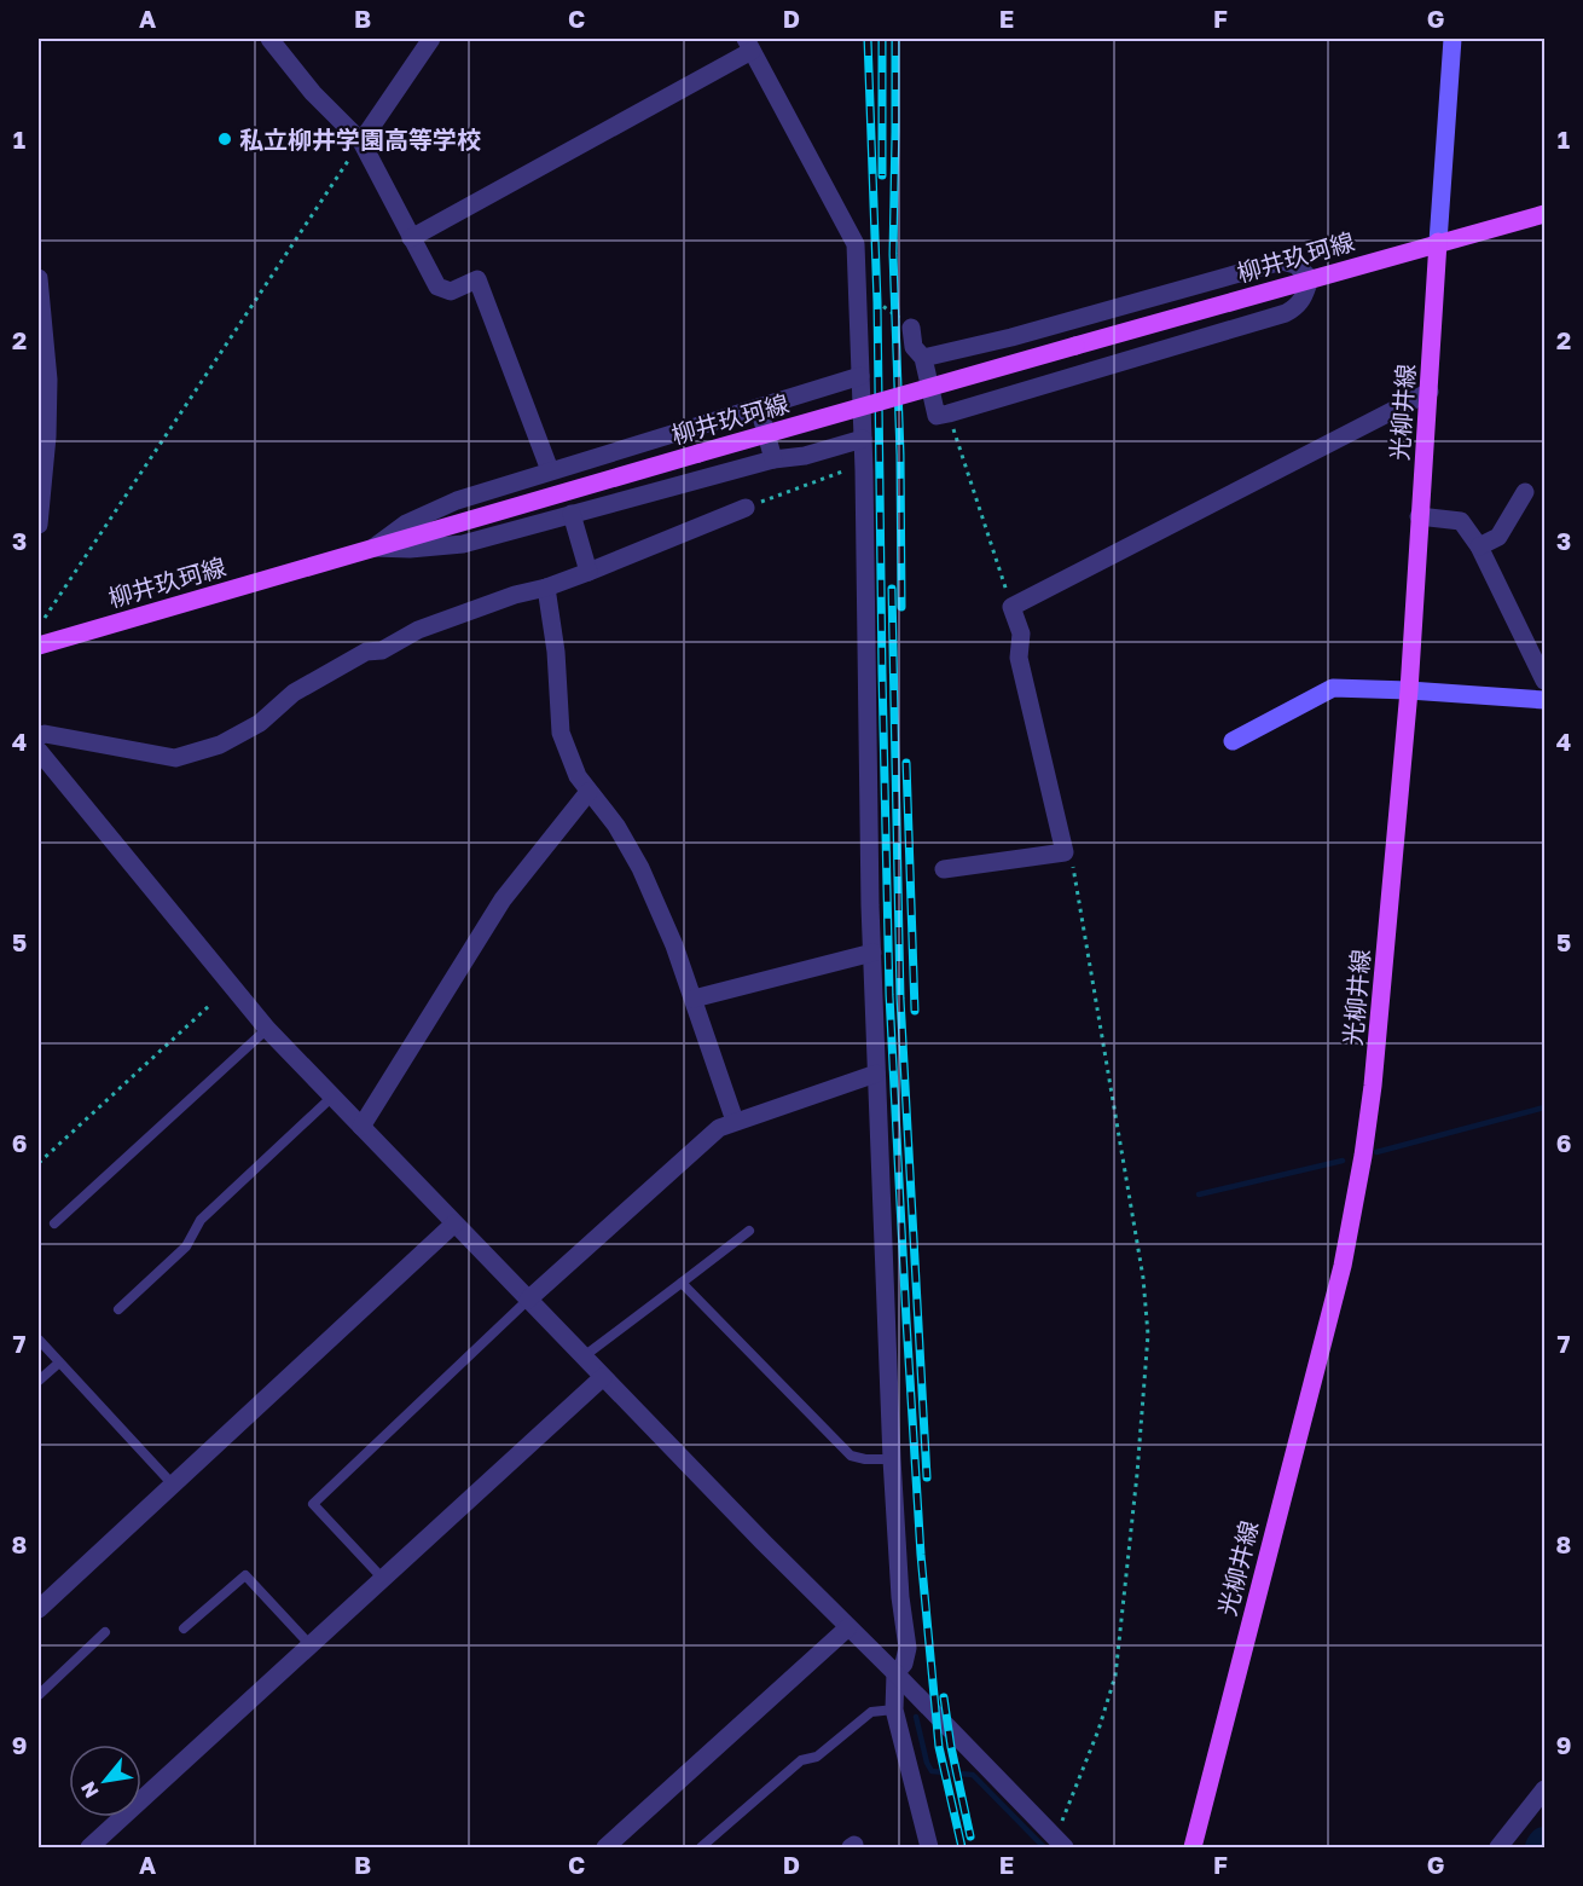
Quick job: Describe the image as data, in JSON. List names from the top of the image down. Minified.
{"streets":{"main road":["柳井玖珂線","光柳井線"]},"crossings":[["柳井玖珂線","光柳井線"]],"places":["私立柳井学園高等学校"],"north":"bottom left","grid":{"columns":["A","B","C","D","E","F","G"],"rows":["1","2","3","4","5","6","7","8","9"]}}
